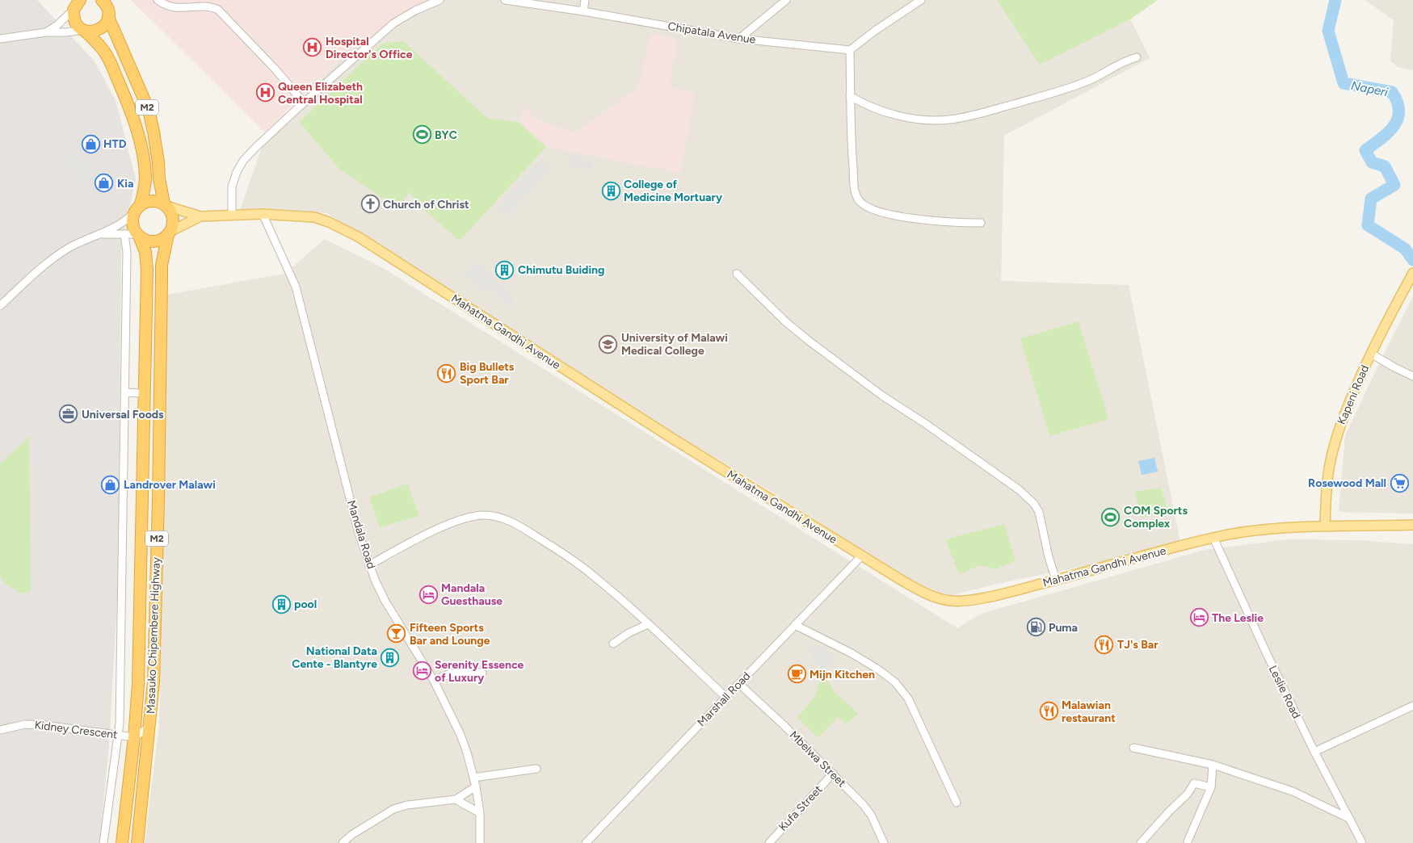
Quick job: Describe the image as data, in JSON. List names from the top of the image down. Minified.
{"streets":{"highway":["M2","Masauko Chipembere Highway"],"main road":["Mahatma Gandhi Avenue","Kapeni Road"],"street":["Chipatala Avenue","Mandala Road","Leslie Road","Marshall Road","Kidney Crescent","Mbelwa Street","Kufa Street"]},"crossings":[["M2","Mahatma Gandhi Avenue"],["M2","Masauko Chipembere Highway"],["Mahatma Gandhi Avenue","Kapeni Road"],["Mahatma Gandhi Avenue","Mandala Road"],["Mahatma Gandhi Avenue","Masauko Chipembere Highway"],["Mahatma Gandhi Avenue","Leslie Road"],["Mahatma Gandhi Avenue","Marshall Road"],["Masauko Chipembere Highway","Kidney Crescent"],["Marshall Road","Mbelwa Street"],["Mbelwa Street","Kufa Street"]],"water":["Naperi"],"places":{"hospital":["Hospital Director's Office","Queen Elizabeth Central Hospital"],"sports":["BYC","COM Sports Complex"],"shop":["HTD","Kia","Landrover Malawi"],"building":["College of Medicine Mortuary","Chimutu Buiding","pool","National Data Cente - Blantyre"],"church":["Church of Christ"],"school or university":["University of Malawi Medical College"],"restaurant":["Big Bullets Sport Bar","TJ's Bar","Malawian restaurant"],"office":["Universal Foods"],"supermarket":["Rosewood Mall"],"hotel":["Mandala Guesthause","The Leslie","Serenity Essence of Luxury"],"fuel station":["Puma"],"bar":["Fifteen Sports Bar and Lounge"],"cafe":["Mijn Kitchen"]}}
